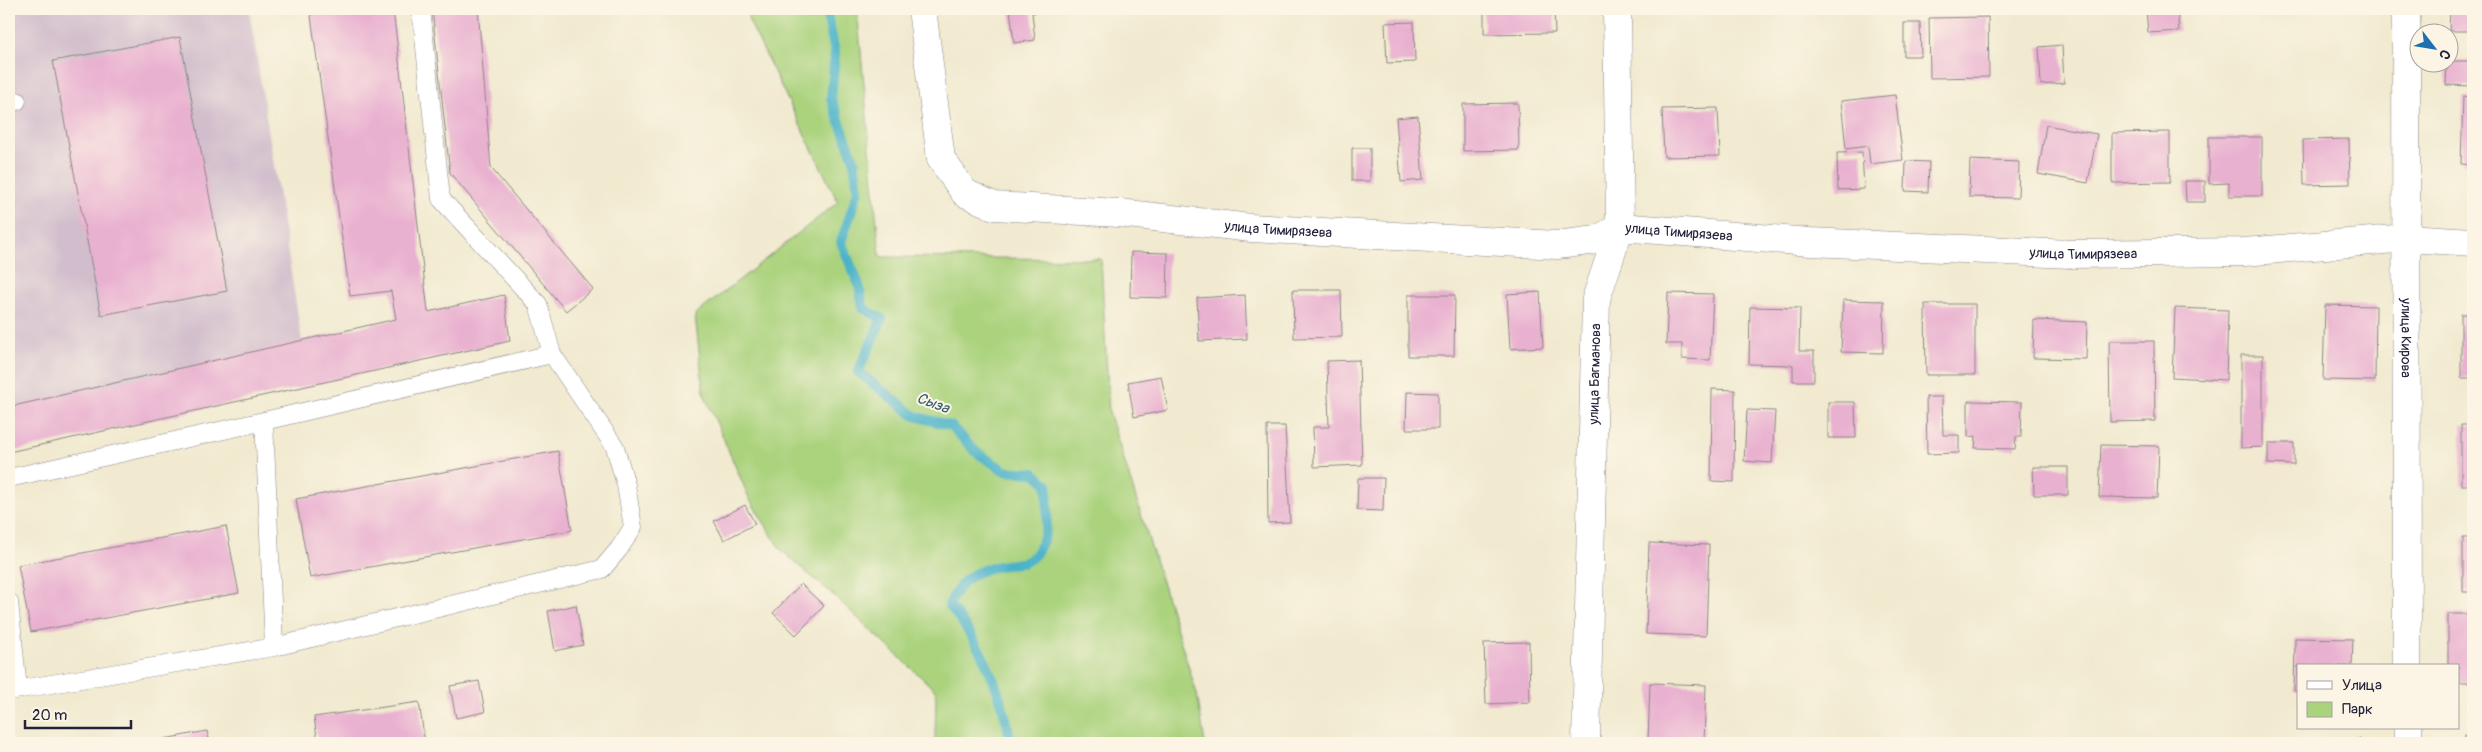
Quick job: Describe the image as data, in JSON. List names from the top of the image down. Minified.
{"streets":{"street":["улица Тимирязева","улица Кирова","улица Багманова"]},"crossings":[["улица Тимирязева","улица Кирова"],["улица Тимирязева","улица Багманова"]],"water":["Сыза"],"legend":["Улица","Парк"],"scale_bar":"20 m","north":"bottom right"}
